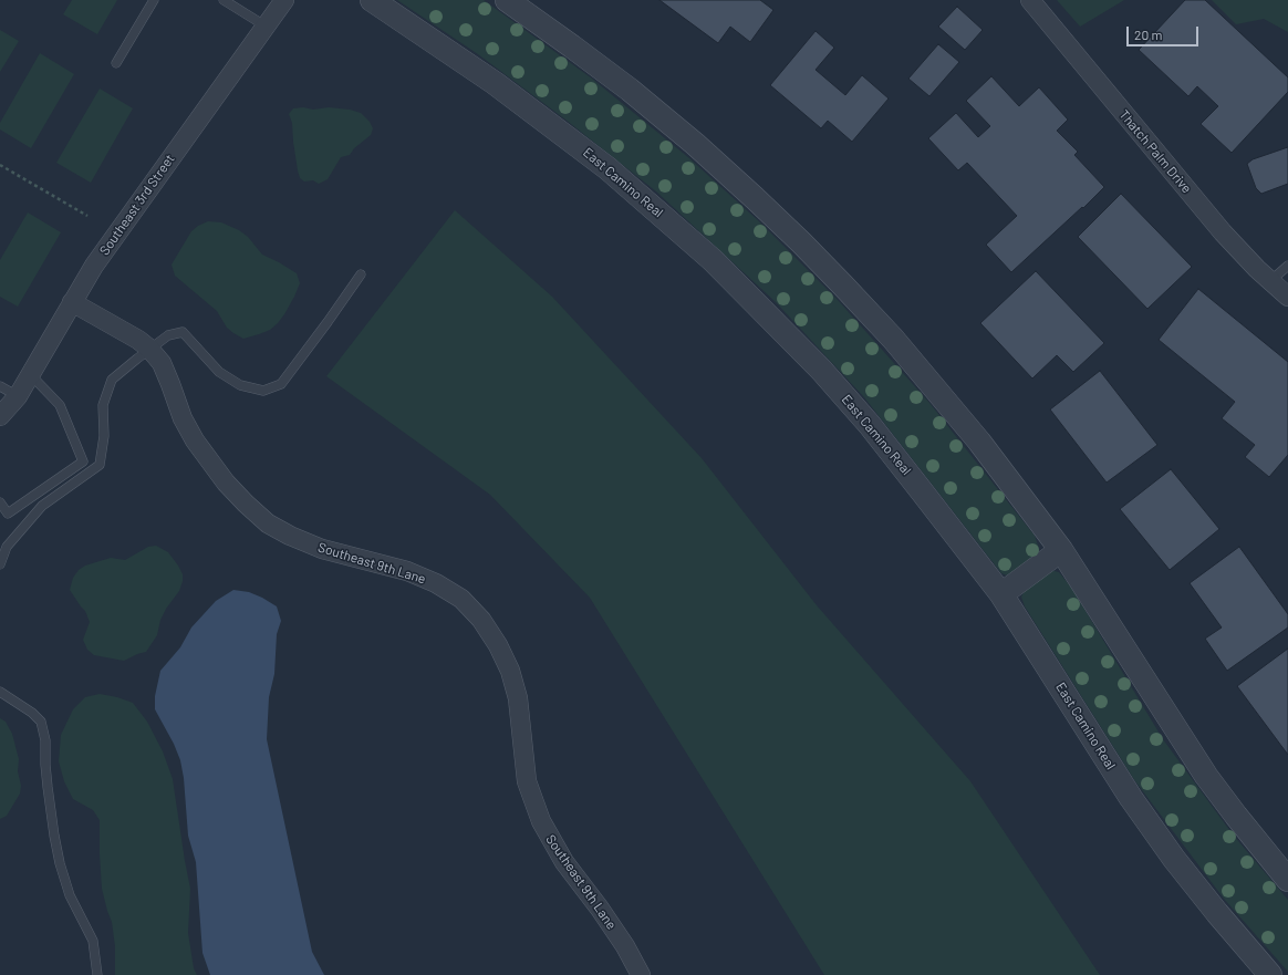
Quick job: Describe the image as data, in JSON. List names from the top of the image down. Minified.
{"streets":{"street":["Thatch Palm Drive","East Camino Real","Southeast 3rd Street","Southeast 9th Lane"]},"crossings":[["Southeast 3rd Street","Southeast 9th Lane"]],"scale_bar":"20 m"}
